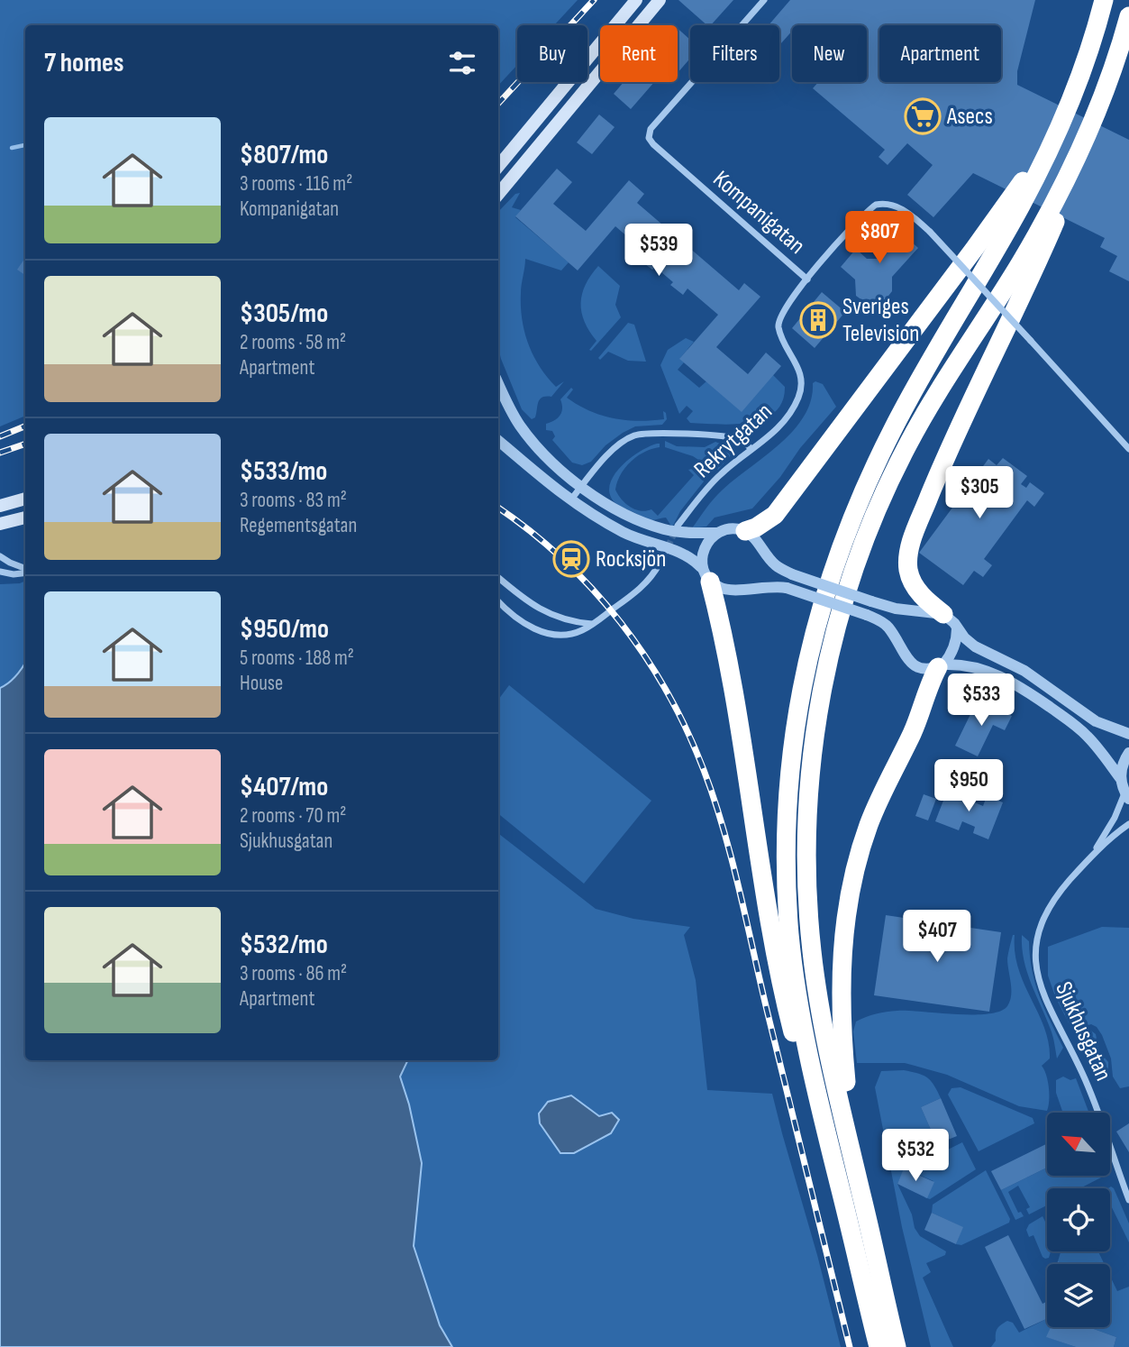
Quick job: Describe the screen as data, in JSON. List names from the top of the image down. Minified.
{"streets":{"street":["Kompanigatan","Rekrytgatan","Sjukhusgatan"]},"crossings":[["Kompanigatan","Rekrytgatan"]],"places":{"supermarket":["Asecs"],"building":["Sveriges Television"],"station":["Rocksjön"]},"north":"top left","page":{"chip":["Buy","Rent","Filters","New","Apartment"],"heading":"7 homes","list":[{"name":"$807/mo","note":"3 rooms · 116 m² · Kompanigatan"},{"name":"$305/mo","note":"2 rooms · 58 m² · Apartment"},{"name":"$533/mo","note":"3 rooms · 83 m² · Regementsgatan"},{"name":"$950/mo","note":"5 rooms · 188 m² · House"},{"name":"$407/mo","note":"2 rooms · 70 m² · Sjukhusgatan"},{"name":"$532/mo","note":"3 rooms · 86 m² · Apartment"}],"price":["$807","$539","$305","$533","$950","$407","$532"]}}
